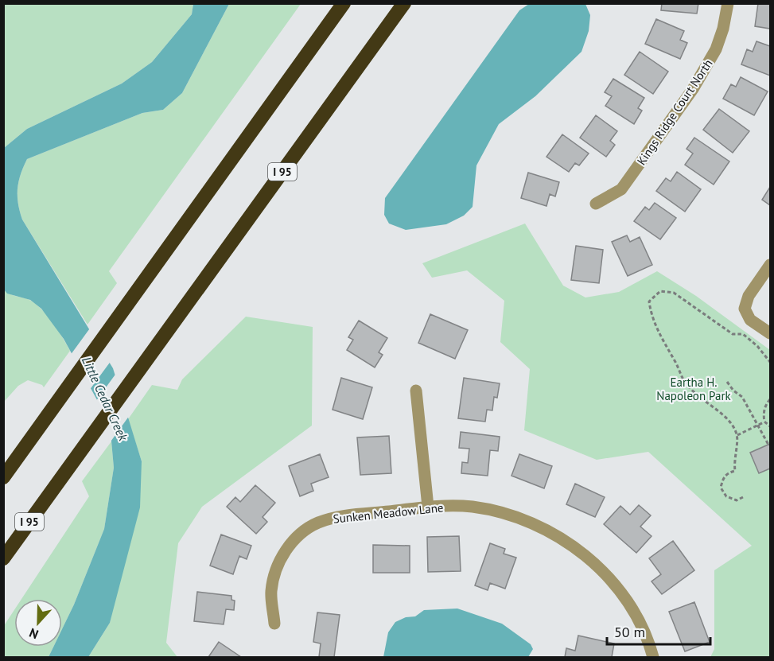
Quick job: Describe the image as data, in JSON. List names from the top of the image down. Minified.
{"streets":{"highway":["I 95"],"street":["Kings Ridge Court North","Sunken Meadow Lane"]},"water":["Little Cedar Creek"],"parks":["Eartha H. Napoleon Park"],"scale_bar":"50 m","north":"bottom"}
